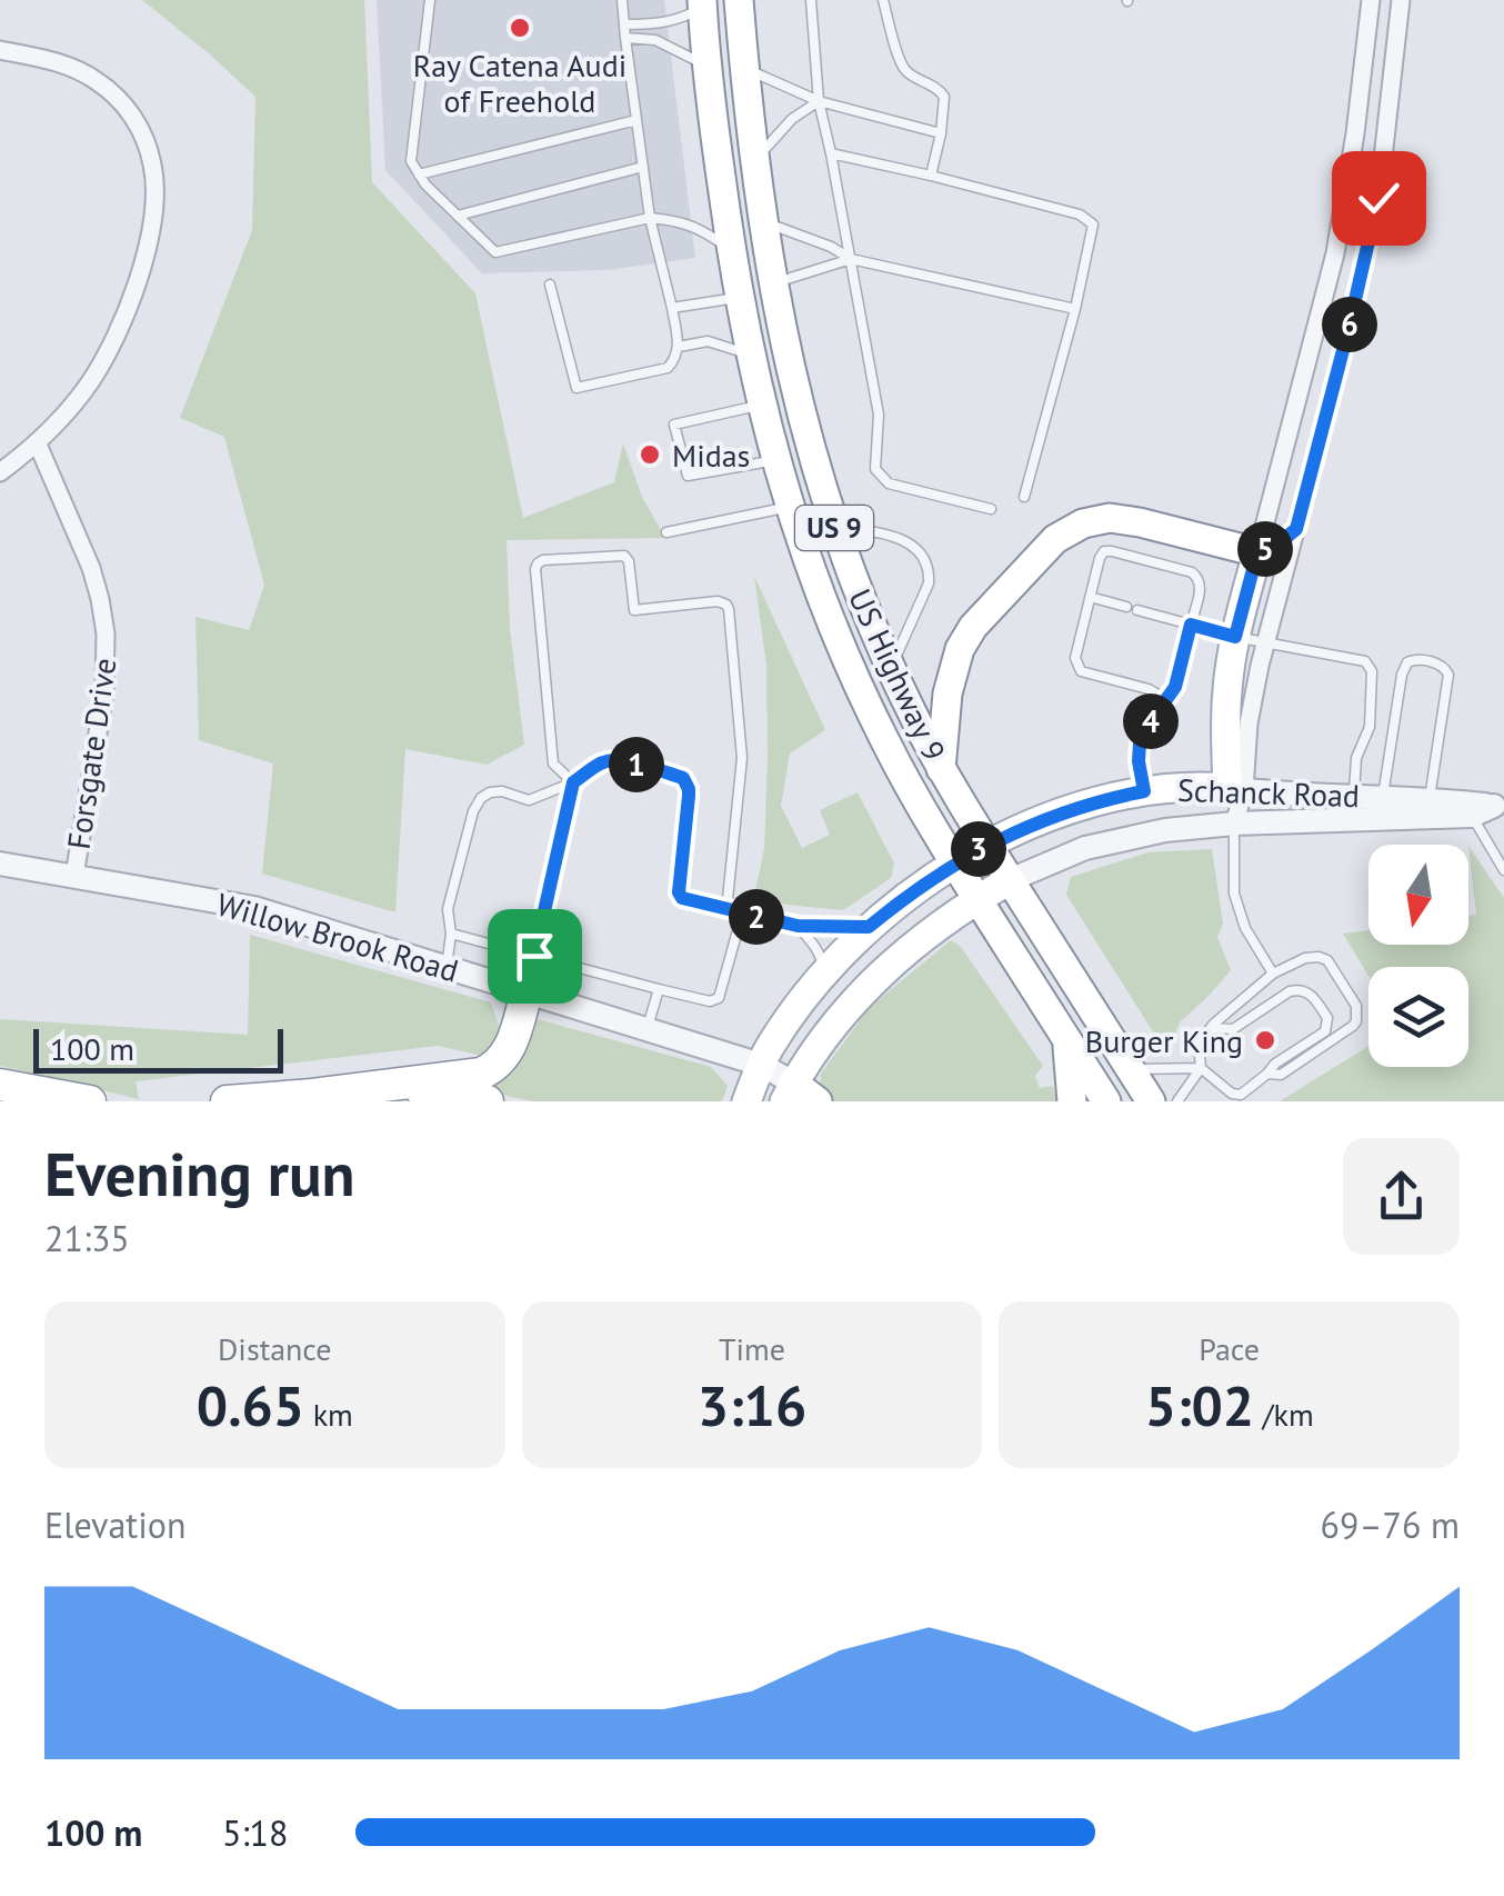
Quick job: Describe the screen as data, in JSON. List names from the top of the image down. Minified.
{"streets":{"main road":["US 9","US Highway 9","Schanck Road"],"street":["Forsgate Drive","Willow Brook Road"]},"crossings":[["US Highway 9","Schanck Road"],["Forsgate Drive","Willow Brook Road"],["Schanck Road","Willow Brook Road"]],"places":["Ray Catena Audi of Freehold","Midas","Burger King"],"scale_bar":"100 m","north":"bottom","page":{"pins":["6","5","4","1","3","2"],"scale":"100 m","heading":["Evening run","21:35"],"stats":[["Distance","0.65 km"],["Time","3:16"],["Pace","5:02 /km"]],"chart":["Elevation","69–76 m"],"list":[{"name":"100 m","note":"5:18"}]}}
